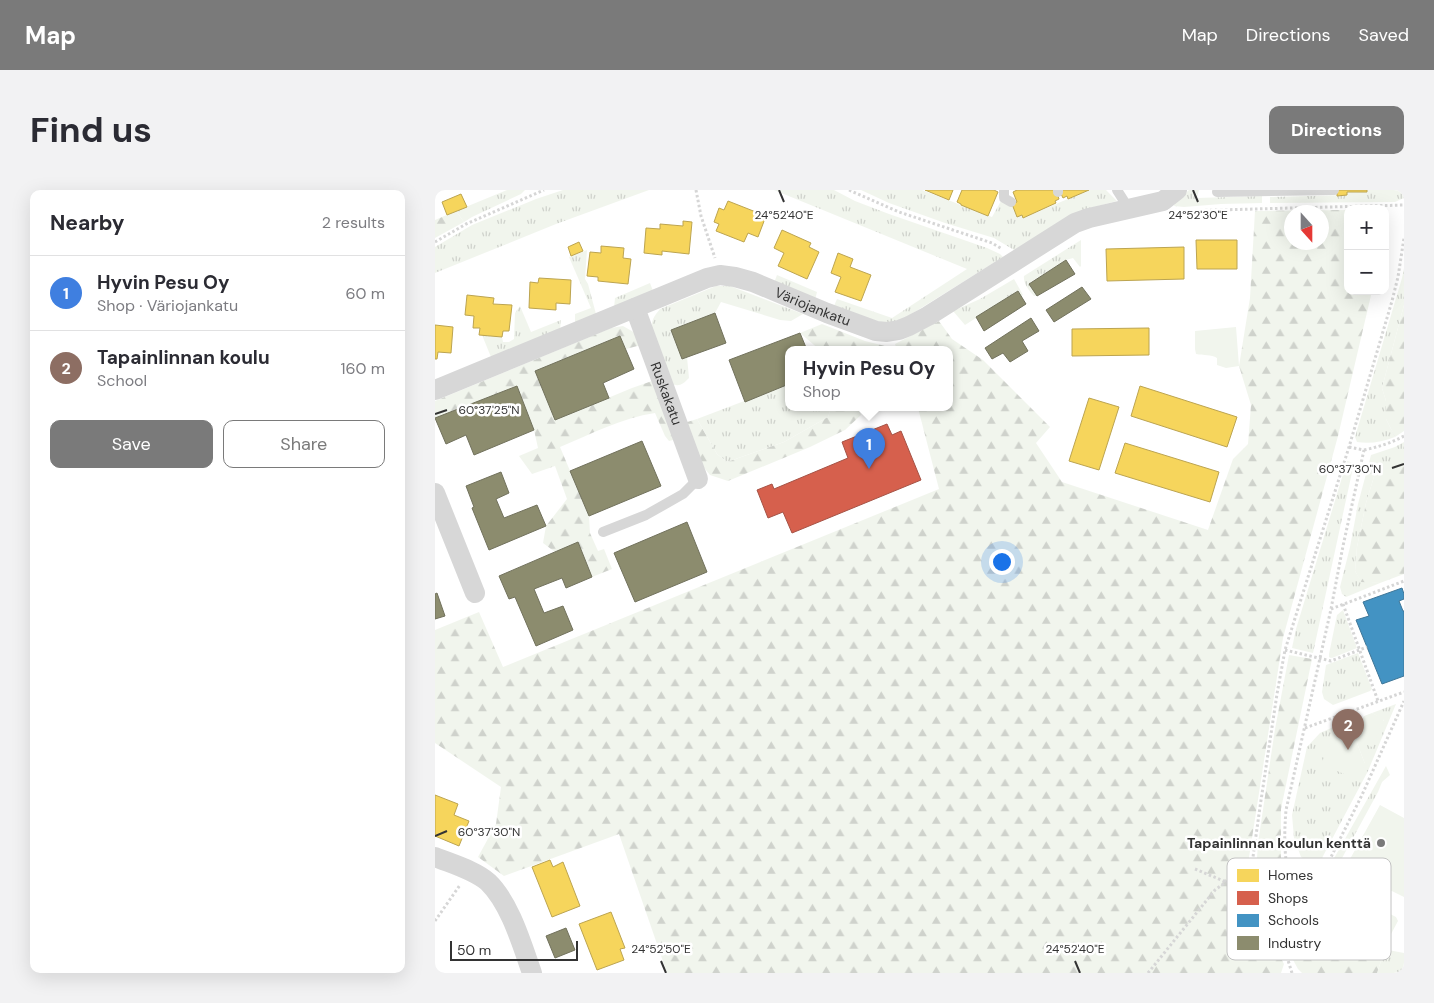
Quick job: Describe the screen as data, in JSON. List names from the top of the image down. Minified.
{"streets":{"street":["Väriojankatu","Ruskakatu"]},"crossings":[["Väriojankatu","Ruskakatu"]],"places":["Tapainlinnan koulun kenttä"],"legend":["Homes","Shops","Schools","Industry"],"scale_bar":"50 m","north":"bottom","page":{"header":"Map","nav":["Map","Directions","Saved"],"buttons":["Directions",["Save","Share"]],"title":"Find us","heading":["Nearby","2 results"],"map_buttons":["+","−"],"list":[{"mark":"1","name":"Hyvin Pesu Oy","note":"Shop · Väriojankatu","value":"60 m"},{"mark":"2","name":"Tapainlinnan koulu","note":"School","value":"160 m"}],"popup":["Hyvin Pesu Oy","Shop"],"pins":["1","2"],"scale":"50 m"},"coordinates":["24°52'40\"E","24°52'30\"E","60°37'25\"N","60°37'30\"N","24°52'50\"E"]}
